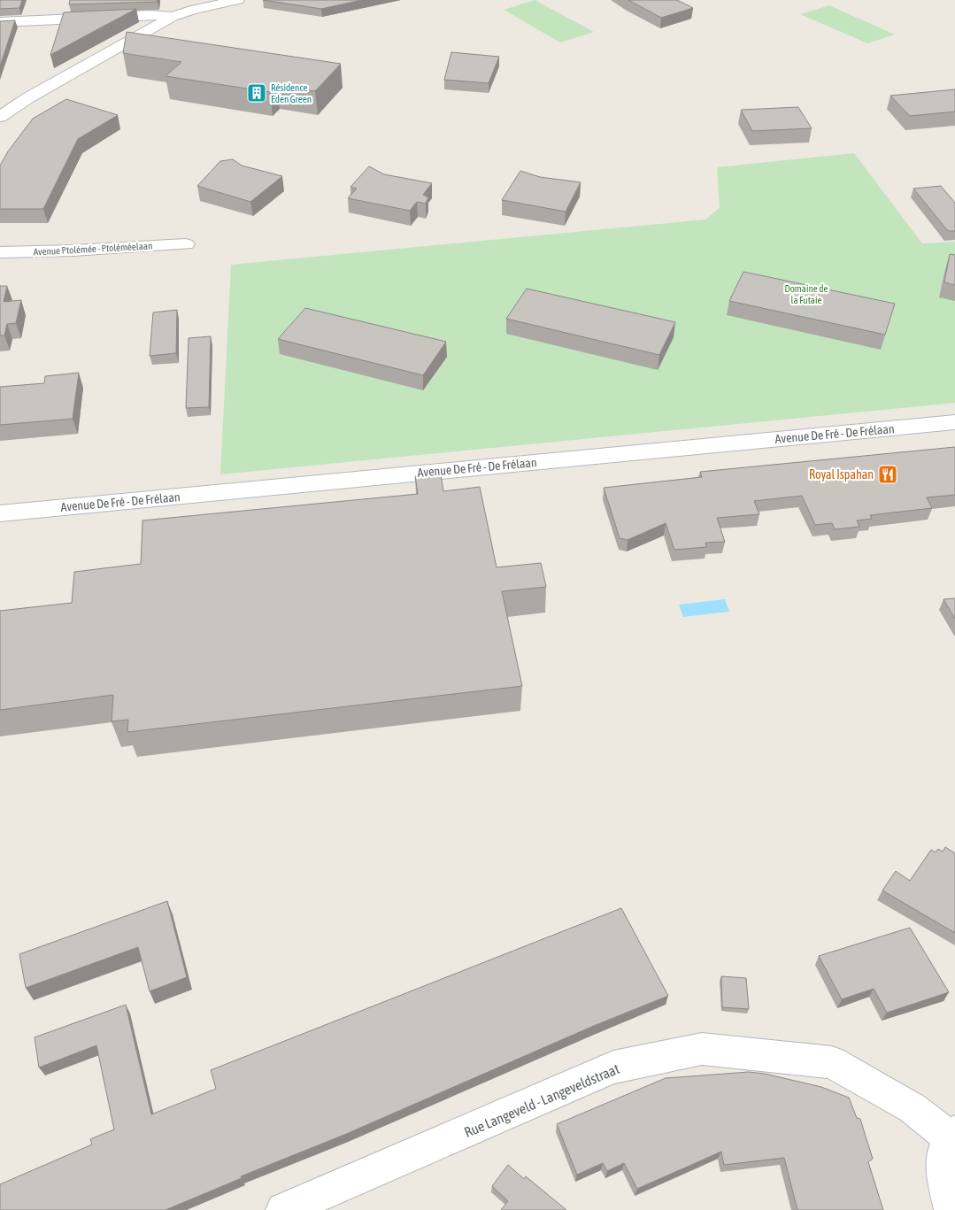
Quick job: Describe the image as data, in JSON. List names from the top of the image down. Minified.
{"streets":{"street":["Avenue Ptolémée - Ptoléméelaan","Avenue De Fré - De Frélaan","Rue Langeveld - Langeveldstraat"]},"parks":["Domaine de la Futaie"],"places":{"building":["Résidence Eden Green"],"restaurant":["Royal Ispahan"]}}
